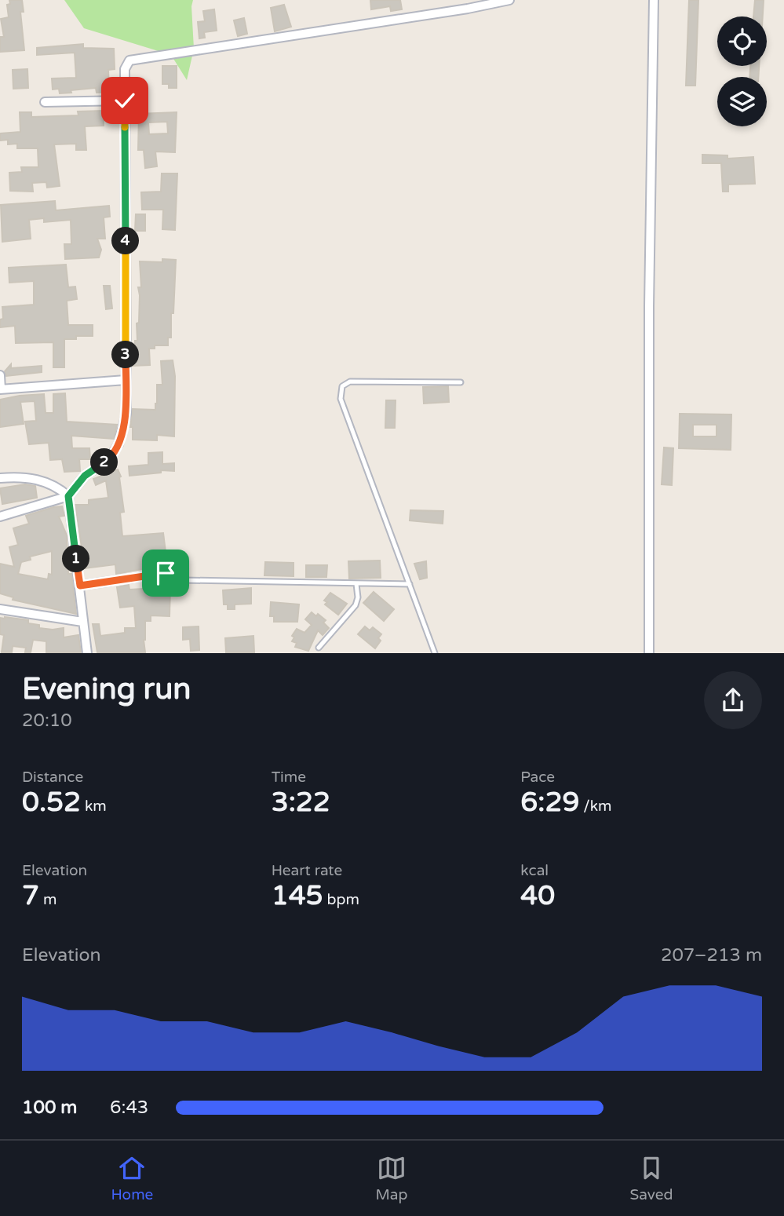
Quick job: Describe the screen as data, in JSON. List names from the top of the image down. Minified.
{"page":{"pins":["4","3","2","1"],"heading":["Evening run","20:10"],"stats":[["Distance","0.52 km"],["Time","3:22"],["Pace","6:29 /km"],["Elevation","7 m"],["Heart rate","145 bpm"],["kcal","40"]],"chart":["Elevation","207–213 m"],"list":[{"name":"100 m","note":"6:43"}],"tabs":["Home","Map","Saved"]}}
